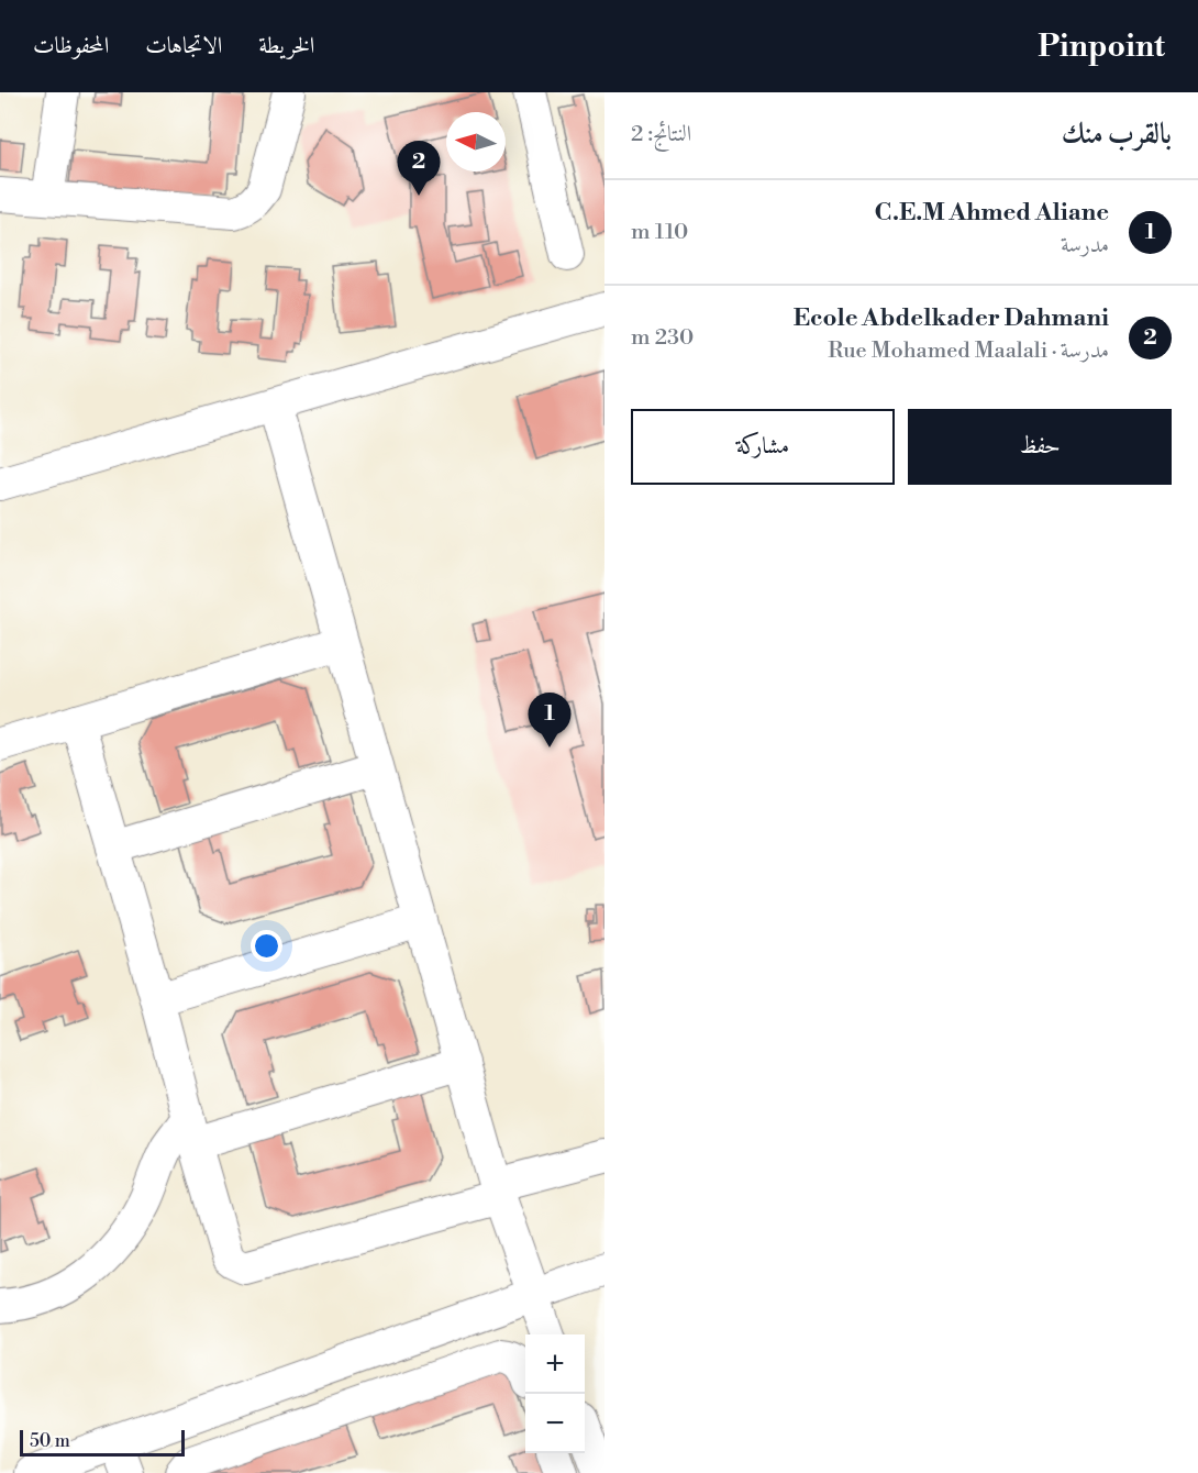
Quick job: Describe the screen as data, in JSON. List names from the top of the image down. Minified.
{"scale_bar":"50 m","north":"left","page":{"header":"Pinpoint","nav":["الخريطة","الاتجاهات","المحفوظات"],"heading":["بالقرب منك","النتائج: 2"],"pins":["2","1"],"list":[{"mark":"1","name":"C.E.M Ahmed Aliane","note":"مدرسة","value":"110 m"},{"mark":"2","name":"Ecole Abdelkader Dahmani","note":"مدرسة · Rue Mohamed Maalali","value":"230 m"}],"buttons":["حفظ","مشاركة"],"map_buttons":["+","−"],"scale":"50 m"}}
